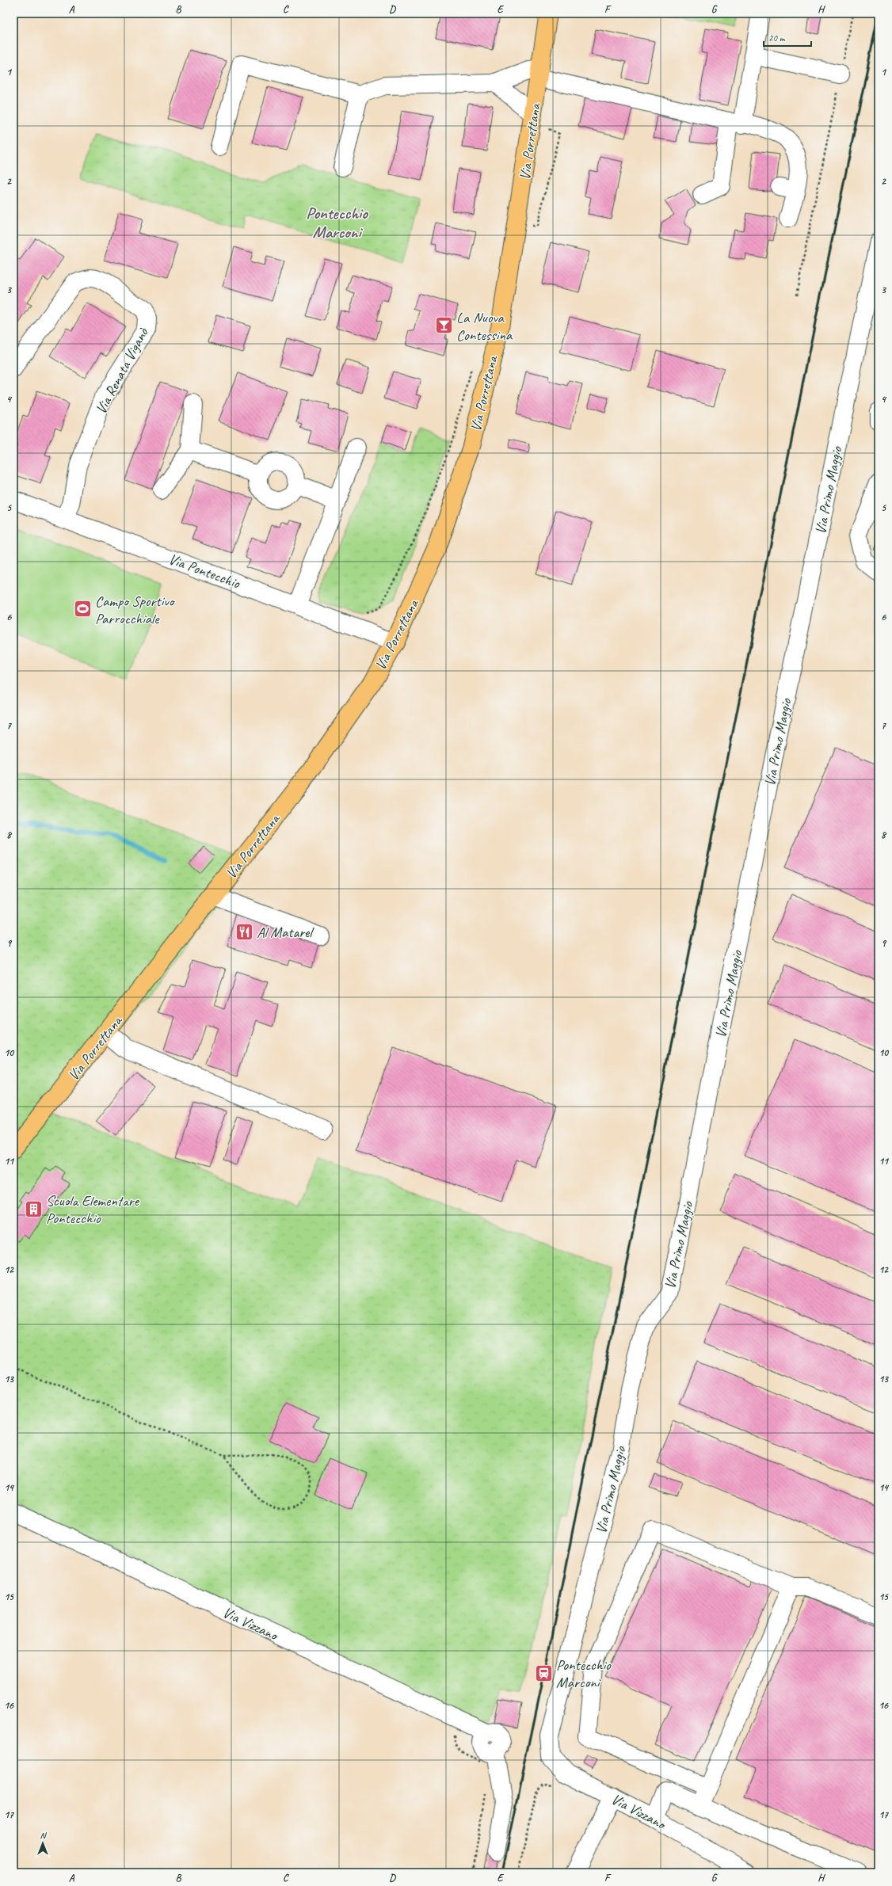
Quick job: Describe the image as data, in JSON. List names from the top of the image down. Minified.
{"streets":{"main road":["Via Porrettana"],"street":["Via Renata Viganò","Via Primo Maggio","Via Pontecchio","Via Vizzano"]},"crossings":[["Via Porrettana","Via Pontecchio"],["Via Renata Viganò","Via Pontecchio"],["Via Primo Maggio","Via Vizzano"]],"districts":["Pontecchio Marconi"],"places":{"bar":["La Nuova Contessina"],"sports":["Campo Sportivo Parrocchiale"],"restaurant":["Al Matarel"],"building":["Scuola Elementare Pontecchio"],"station":["Pontecchio Marconi"]},"scale_bar":"20 m","north":"top","grid":{"columns":["A","B","C","D","E","F","G","H"],"rows":["1","2","3","4","5","6","7","8","9","10","11","12","13","14","15","16","17"]}}
